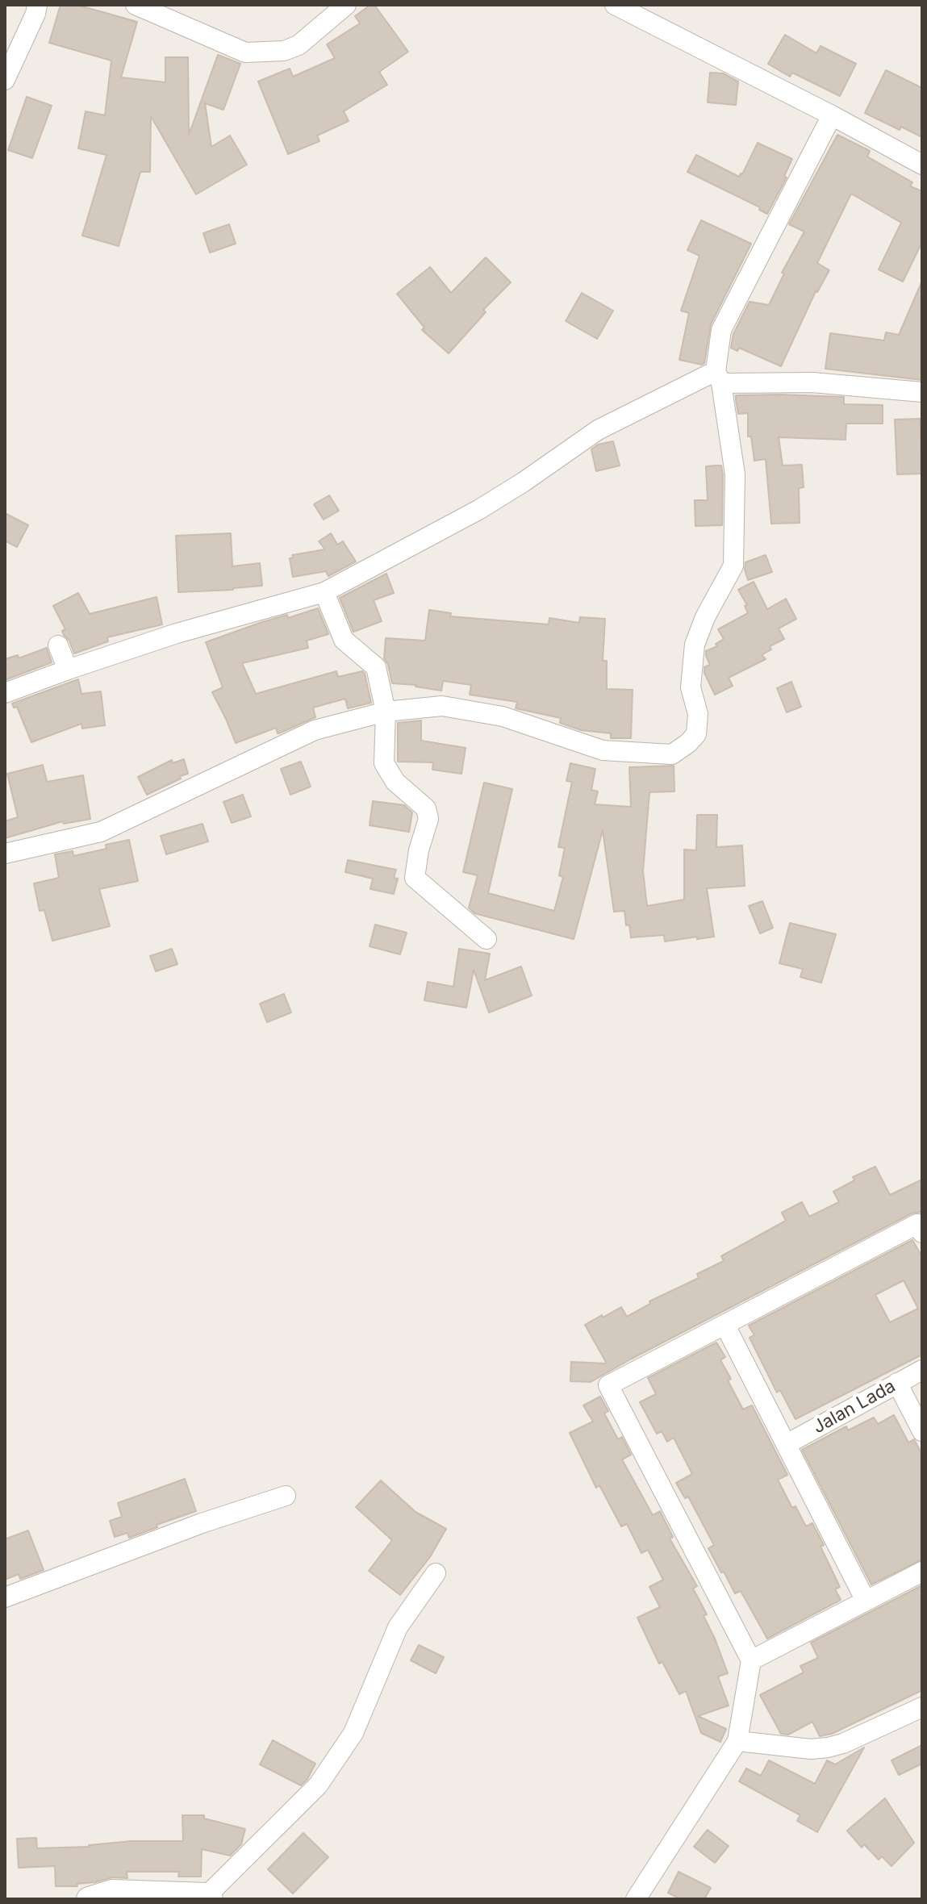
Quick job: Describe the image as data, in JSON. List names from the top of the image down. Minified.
{"streets":{"street":["Jalan Lada"]}}
